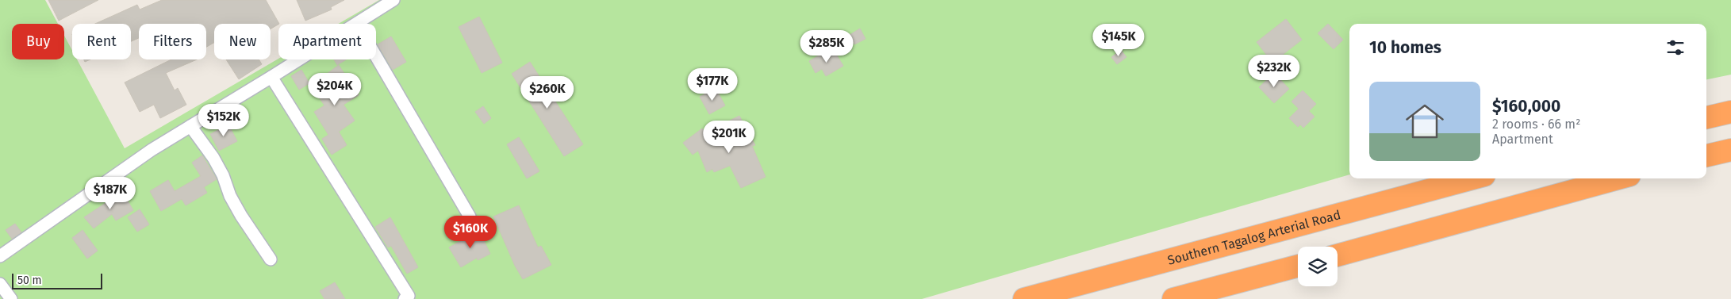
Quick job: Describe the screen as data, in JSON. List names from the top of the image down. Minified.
{"streets":{"highway":["Southern Tagalog Arterial Road"]},"scale_bar":"50 m","page":{"price":["$145K","$285K","$232K","$177K","$204K","$260K","$152K","$201K","$187K","$160K"],"chip":["Buy","Rent","Filters","New","Apartment"],"heading":"10 homes","list":[{"name":"$160,000","note":"2 rooms · 66 m² · Apartment"}],"scale":"50 m"}}
